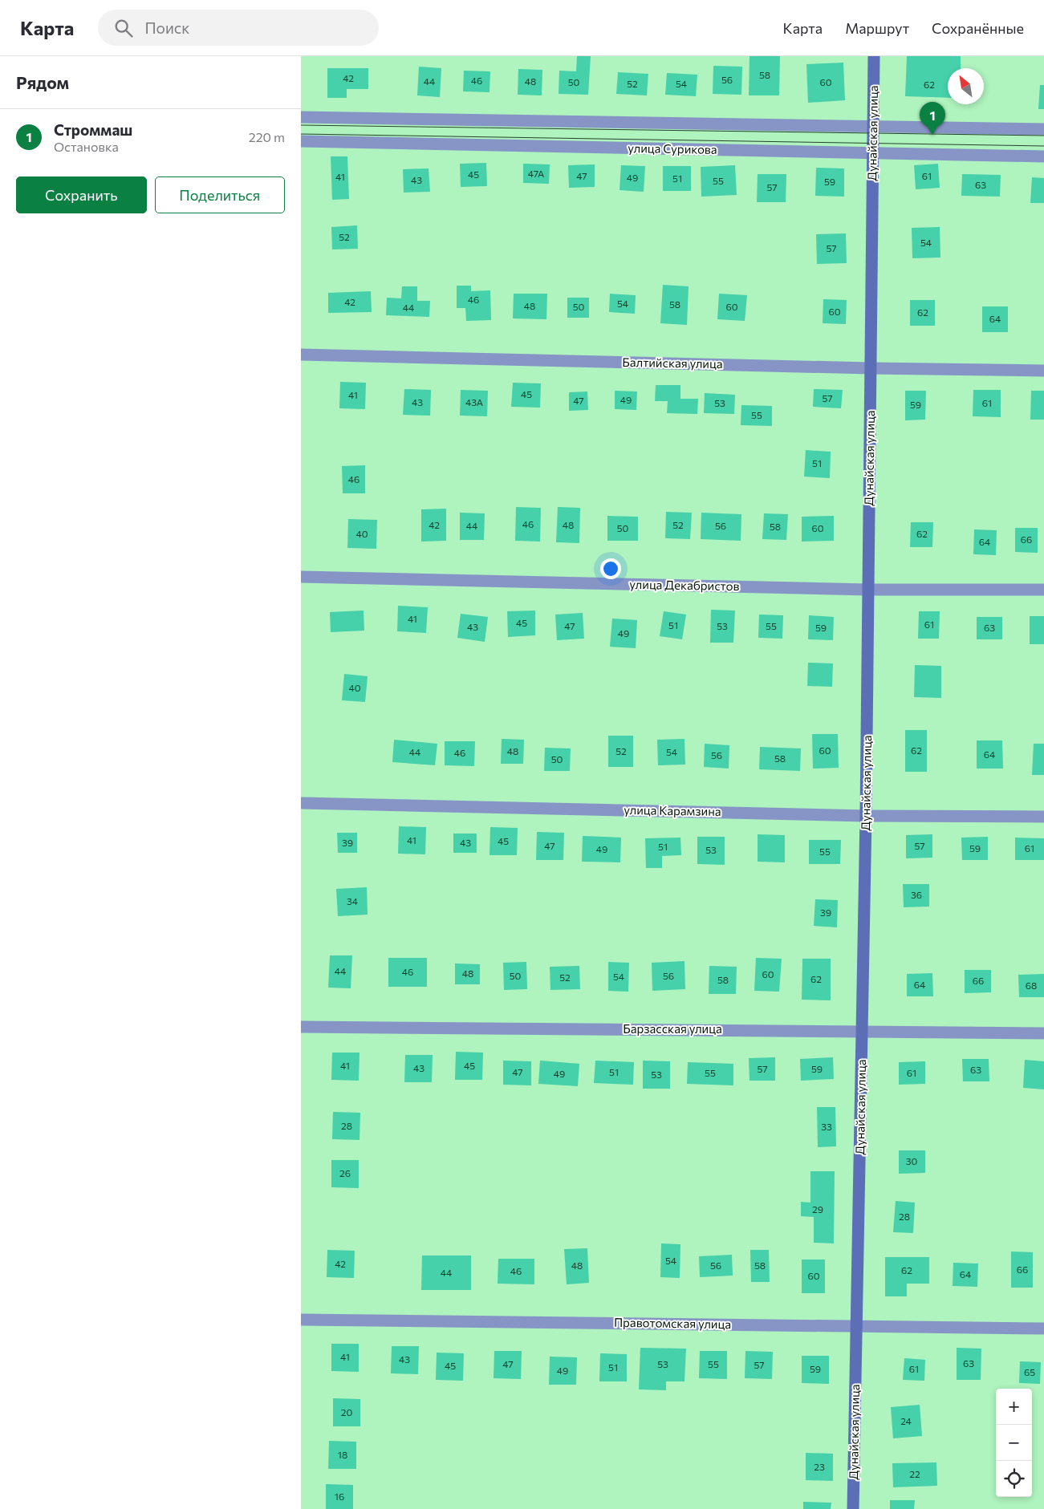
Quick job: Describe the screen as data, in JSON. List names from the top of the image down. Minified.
{"streets":{"street":["Дунайская улица","улица Сурикова","Балтийская улица","улица Декабристов","улица Карамзина","Барзасская улица","Правотомская улица"]},"crossings":[["Дунайская улица","улица Сурикова"],["Дунайская улица","Балтийская улица"],["Дунайская улица","улица Декабристов"],["Дунайская улица","улица Карамзина"],["Дунайская улица","Барзасская улица"],["Дунайская улица","Правотомская улица"]],"house_numbers":["58","42","56","46","44","48","50","60","52","54","62","47А","45","47","61","41","49","51","43","55","59","63","57","52","54","57","46","42","54","58","48","50","60","44","60","62","64","45","41","57","49","47","43","43А","53","61","59","55","51","46","46","42","48","52","44","56","58","50","60","40","62","66","64","41","45","61","51","47","53","55","43","59","63","49","40","60","62","48","52","44","54","46","64","56","58","50","41","45","39","43","47","57","51","59","61","49","53","55","36","34","39","44","46","48","60","50","56","54","52","62","58","66","64","68","41","45","43","57","59","63","47","51","55","61","49","53","28","33","30","26","29","28","54","42","48","56","58","66","62","46","44","64","60","41","43","63","47","53","55","57","45","51","59","61","49","65","20","24","18","23","22","16"],"north":"top left","page":{"header":"Карта","search":"Поиск","nav":["Карта","Маршрут","Сохранённые"],"heading":"Рядом","pins":"1","list":[{"mark":"1","name":"Строммаш","note":"Остановка","value":"220 m"}],"buttons":["Сохранить","Поделиться"],"map_buttons":["+","−"]}}
